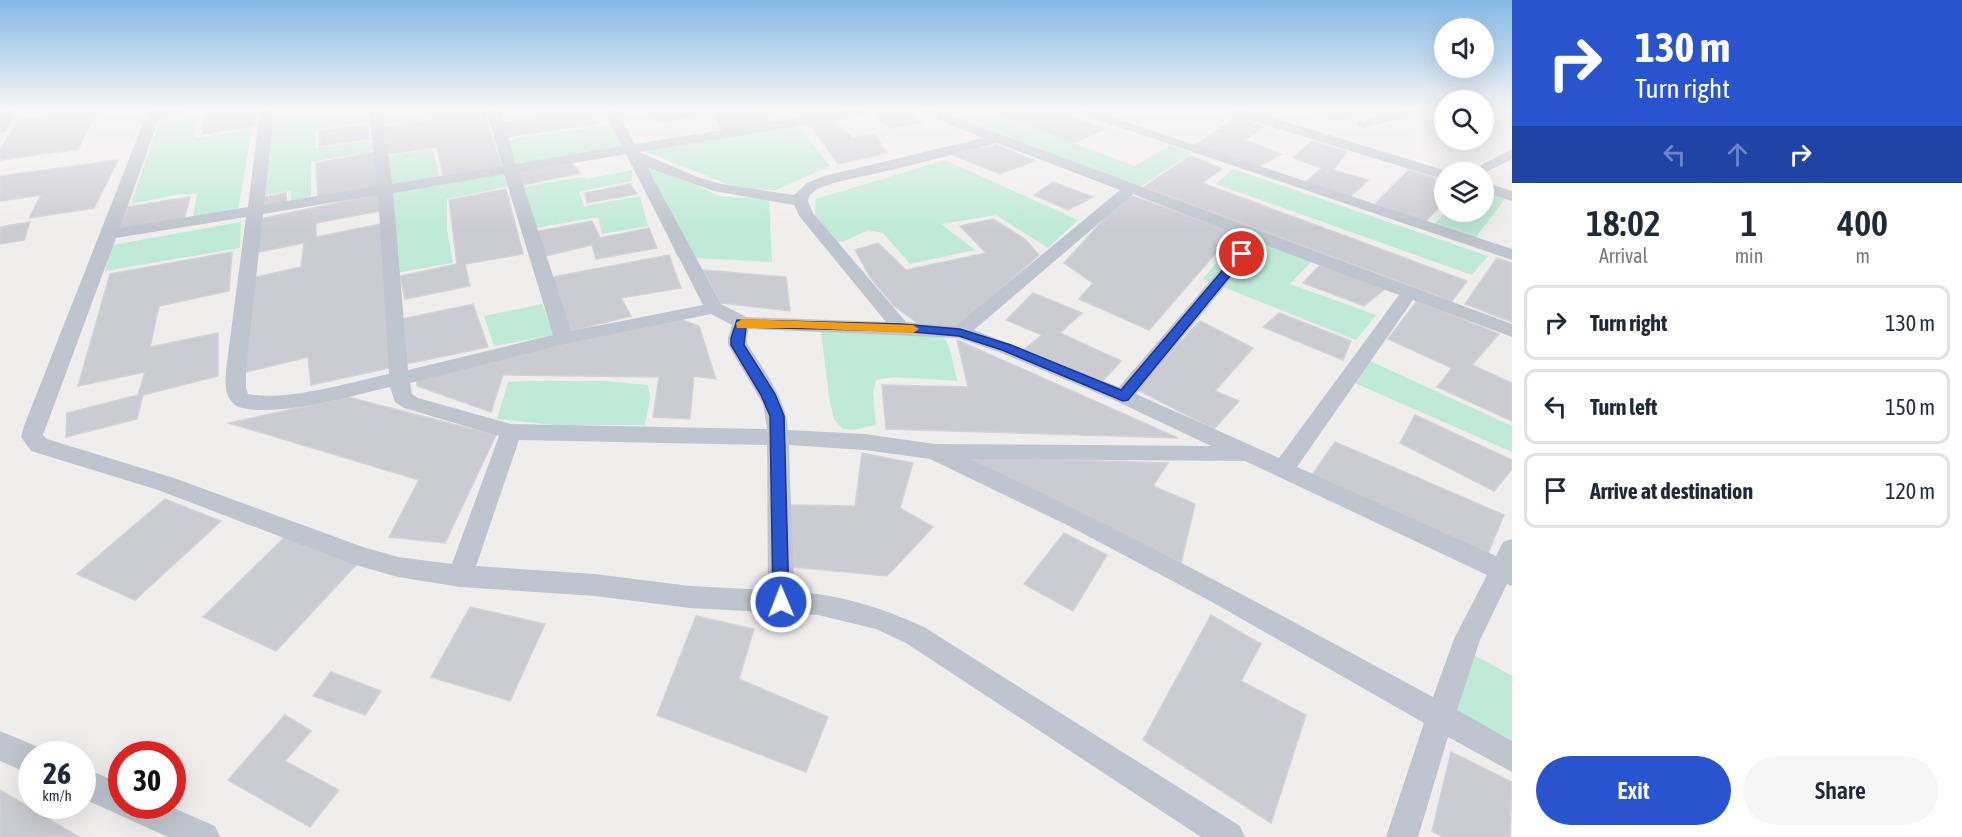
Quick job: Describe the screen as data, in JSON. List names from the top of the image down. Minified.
{"page":{"turn":["130 m","Turn right"],"eta":["18:02","Arrival","1","min","400","m"],"list":[{"name":"Turn right","value":"130 m"},{"name":"Turn left","value":"150 m"},{"name":"Arrive at destination","value":"120 m"}],"speed":"26 km/h","limit":"30","buttons":["Exit","Share"]}}
